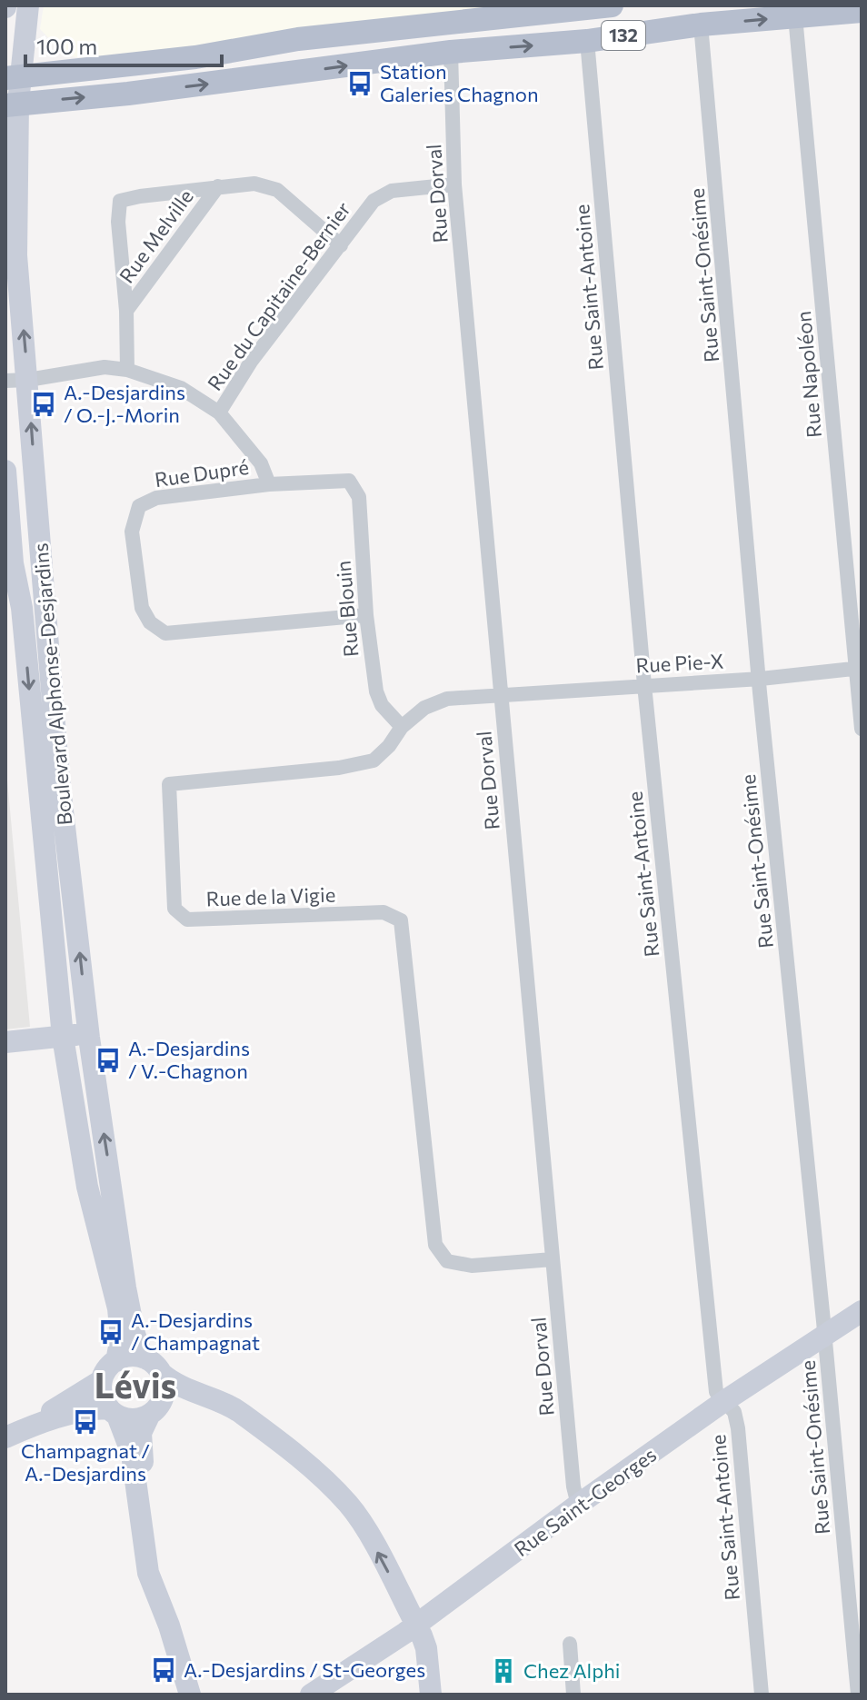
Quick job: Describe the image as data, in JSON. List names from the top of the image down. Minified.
{"streets":{"main road":["132","Boulevard Alphonse-Desjardins","Rue Saint-Georges"],"street":["Rue Dorval","Rue Melville","Rue Saint-Onésime","Rue Saint-Antoine","Rue du Capitaine-Bernier","Rue Napoléon","Rue Dupré","Rue Blouin","Rue Pie-X","Rue de la Vigie"]},"crossings":[["132","Rue Dorval"],["132","Rue Saint-Onésime"],["132","Rue Saint-Antoine"],["132","Rue Napoléon"],["132","Boulevard Alphonse-Desjardins"],["Rue Dorval","Rue du Capitaine-Bernier"],["Rue Dorval","Rue Pie-X"],["Rue Dorval","Rue de la Vigie"],["Rue Dorval","Rue Saint-Georges"],["Rue Melville","Rue du Capitaine-Bernier"],["Rue Saint-Onésime","Rue Pie-X"],["Rue Saint-Onésime","Rue Saint-Georges"],["Rue Saint-Antoine","Rue Pie-X"],["Rue Saint-Antoine","Rue Saint-Georges"],["Rue Napoléon","Rue Pie-X"],["Rue Dupré","Rue Blouin"],["Rue Blouin","Rue de la Vigie"],["Rue Pie-X","Rue de la Vigie"]],"districts":["Lévis"],"places":{"bus stop":["Station Galeries Chagnon","A.-Desjardins / O.-J.-Morin","A.-Desjardins / V.-Chagnon","A.-Desjardins / Champagnat","Champagnat / A.-Desjardins","A.-Desjardins / St-Georges"],"building":["Chez Alphi"]},"scale_bar":"100 m"}
